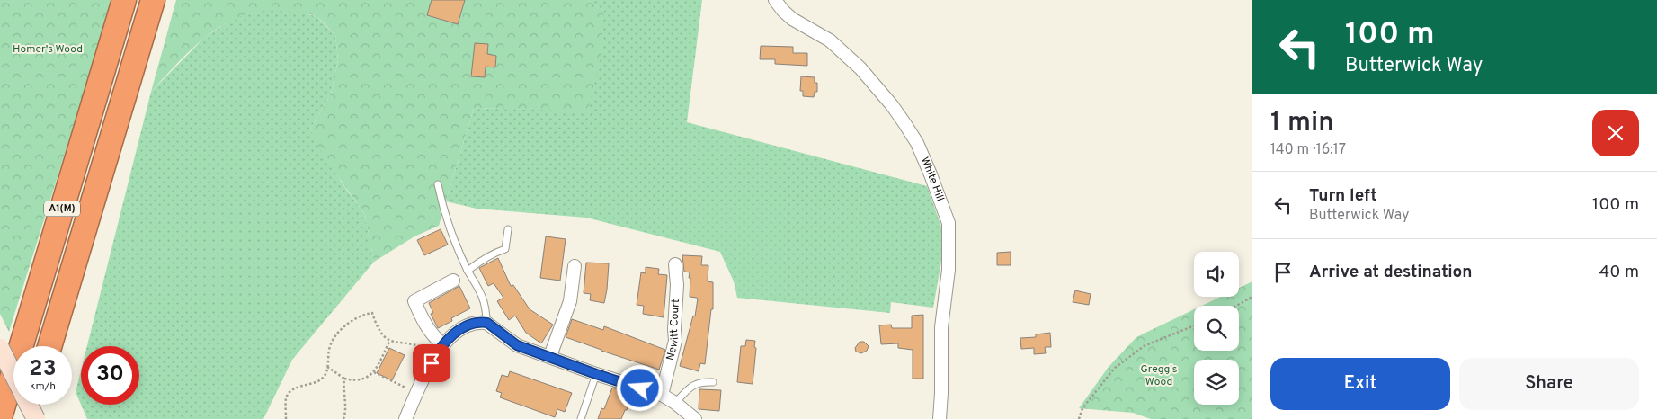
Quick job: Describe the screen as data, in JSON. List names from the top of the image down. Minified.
{"streets":{"highway":["A1(M)"],"street":["White Hill","Newitt Court"]},"parks":["Homer's Wood","Gregg's Wood"],"page":{"turn":["100 m","Butterwick Way"],"heading":["1 min","140 m · 16:17"],"list":[{"name":"Turn left","note":"Butterwick Way","value":"100 m"},{"name":"Arrive at destination","value":"40 m"}],"speed":"23 km/h","limit":"30","buttons":["Exit","Share"]}}
